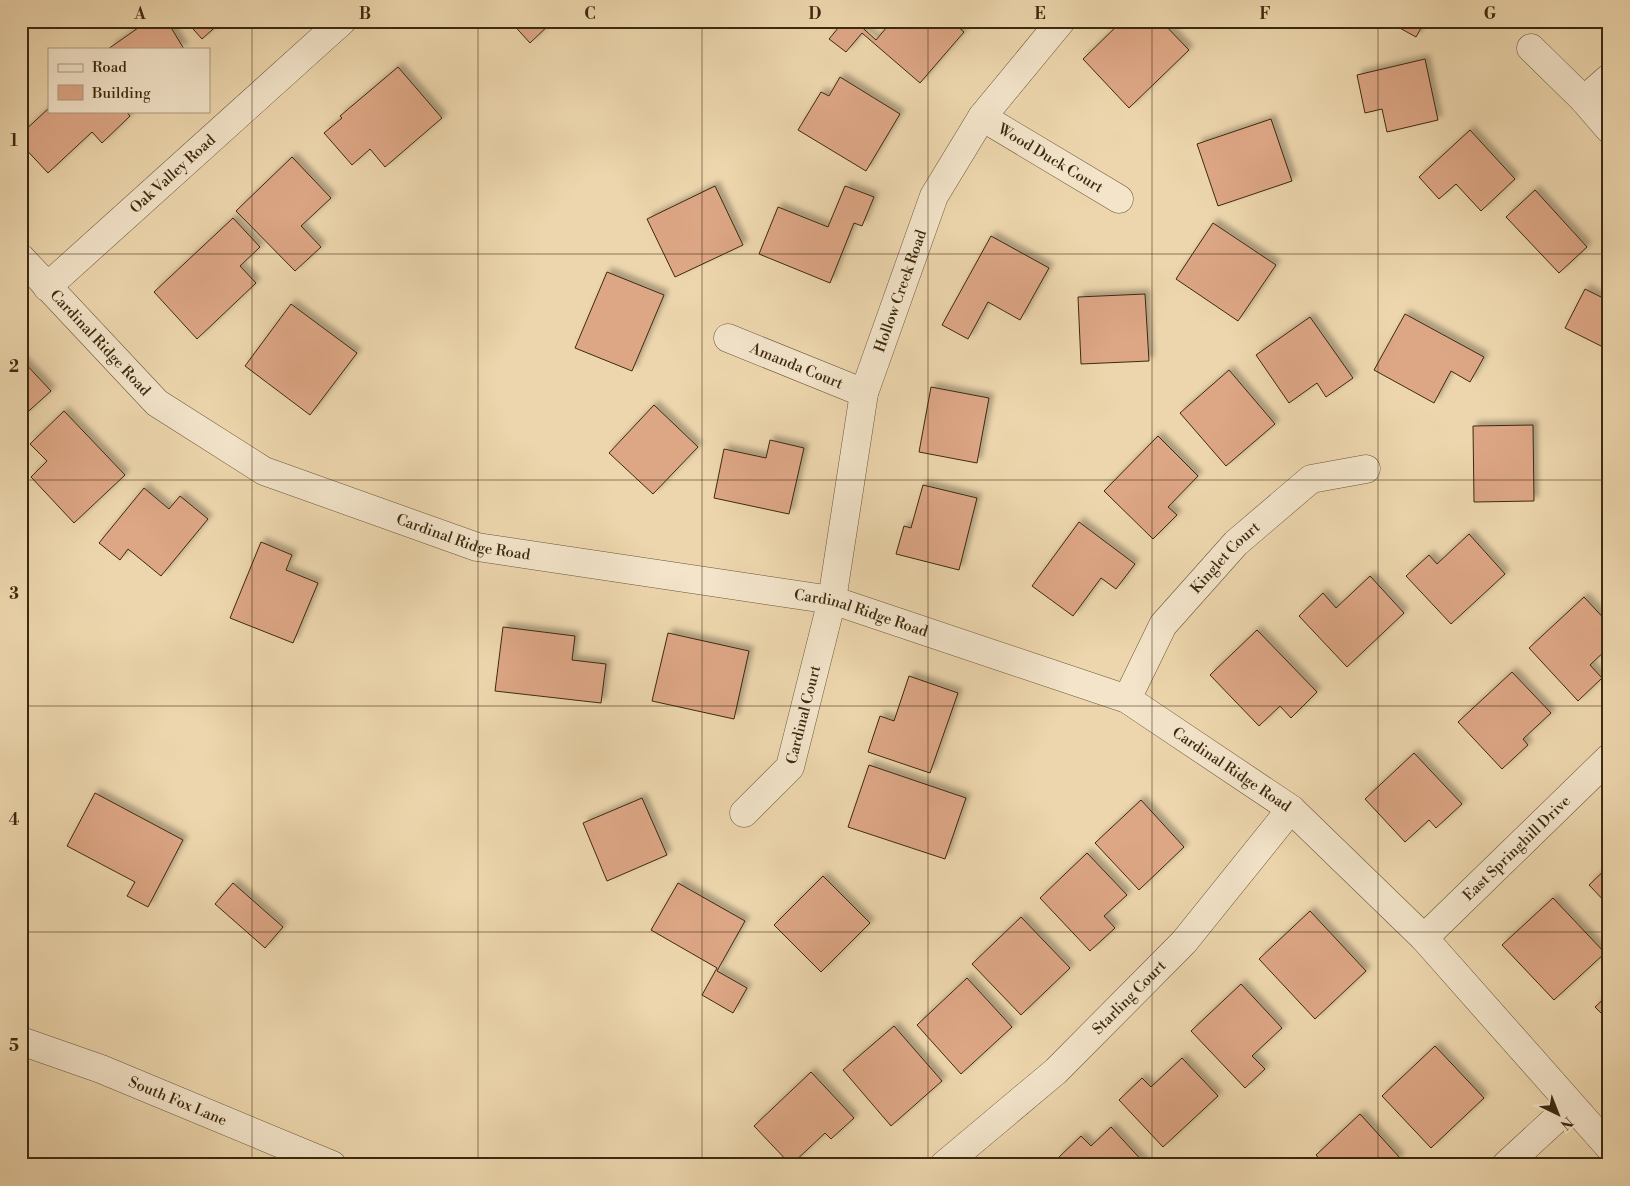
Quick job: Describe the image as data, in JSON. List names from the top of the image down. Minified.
{"streets":{"street":["Wood Duck Court","Oak Valley Road","Hollow Creek Road","Cardinal Ridge Road","Amanda Court","Kinglet Court","Cardinal Court","East Springhill Drive","Starling Court","South Fox Lane"]},"crossings":[["Wood Duck Court","Hollow Creek Road"],["Oak Valley Road","Cardinal Ridge Road"],["Hollow Creek Road","Cardinal Ridge Road"],["Hollow Creek Road","Amanda Court"],["Hollow Creek Road","Cardinal Court"],["Cardinal Ridge Road","Kinglet Court"],["Cardinal Ridge Road","Cardinal Court"],["Cardinal Ridge Road","East Springhill Drive"],["Cardinal Ridge Road","Starling Court"]],"legend":["Road","Building"],"north":"bottom right","grid":{"columns":["A","B","C","D","E","F","G"],"rows":["1","2","3","4","5"]}}
